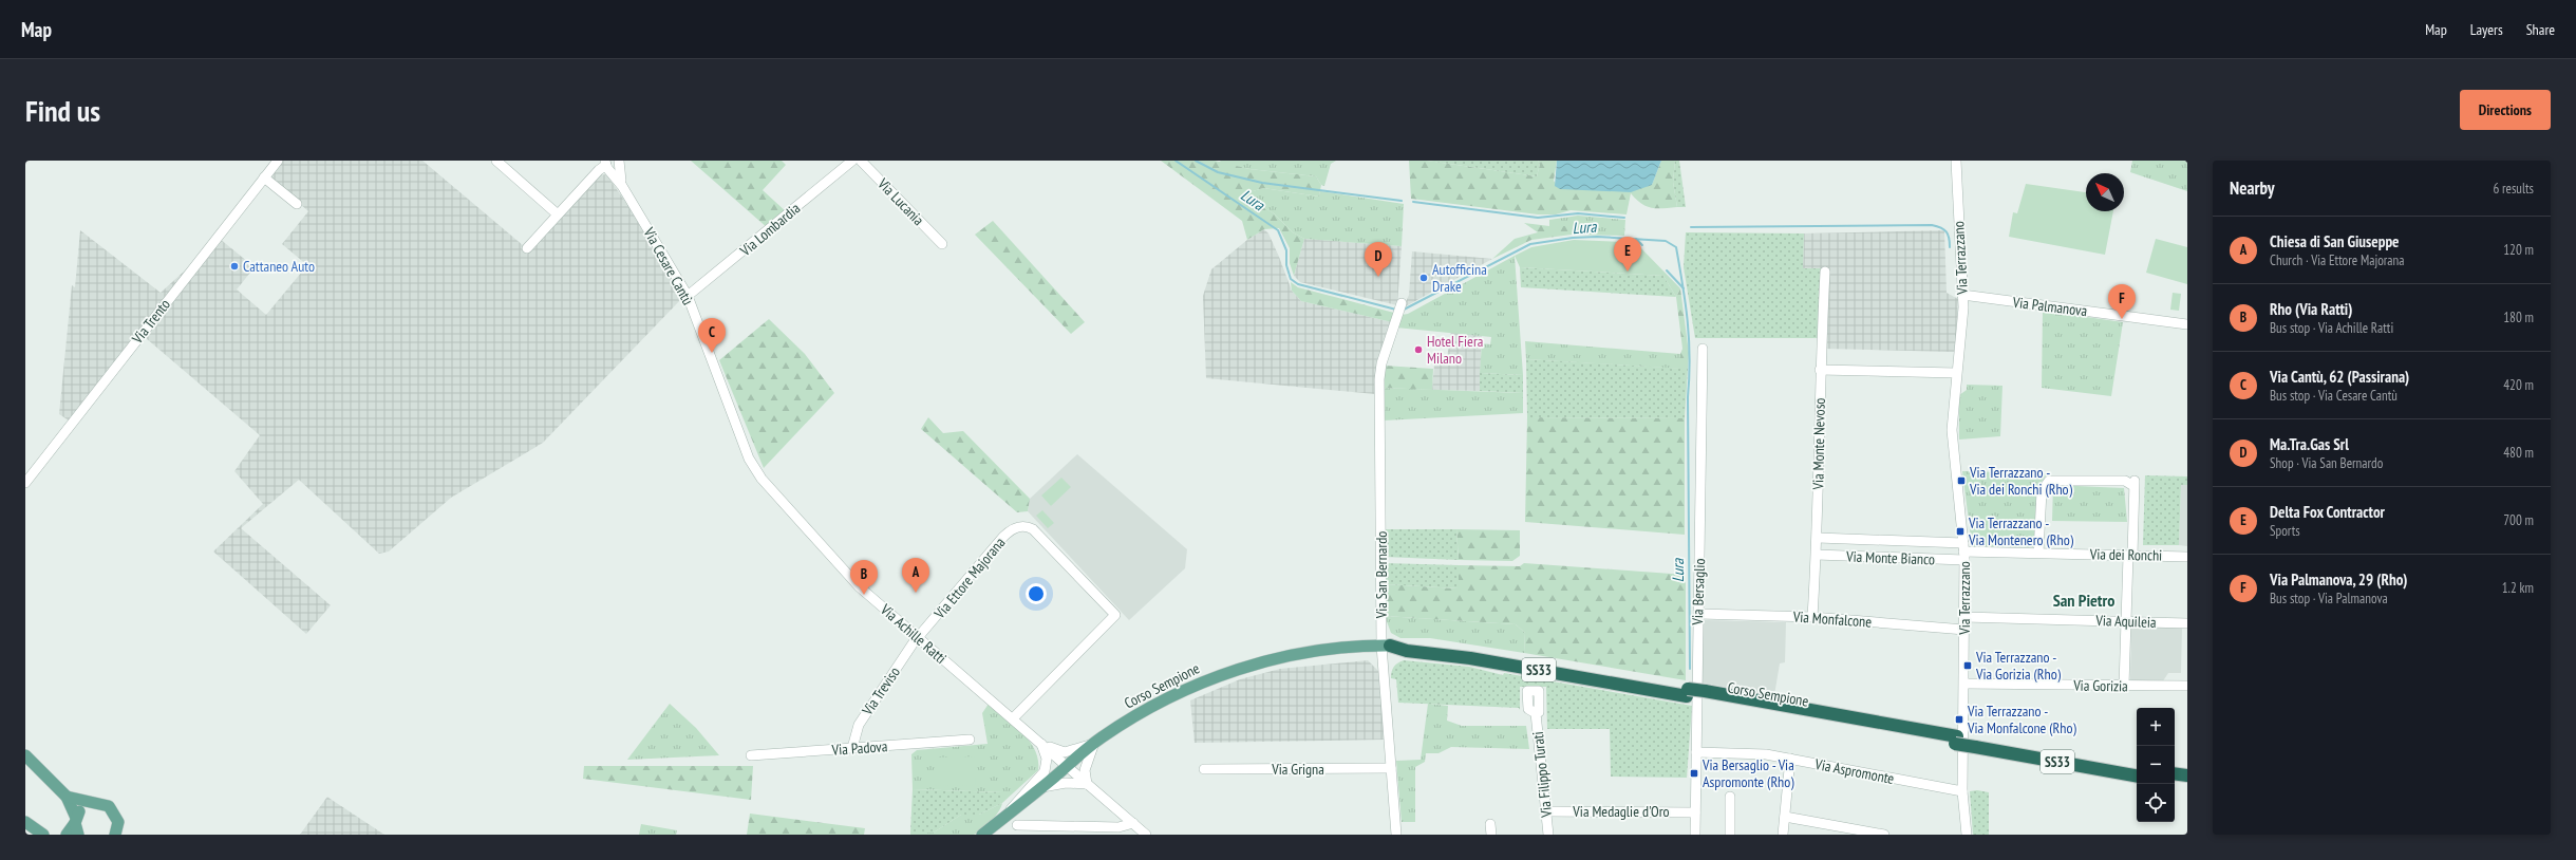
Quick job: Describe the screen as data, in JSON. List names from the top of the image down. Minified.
{"streets":{"highway":["SS33","Corso Sempione"],"street":["Via Lucania","Via Lombardia","Via Terrazzano","Via Cesare Cantù","Via Palmanova","Via Trento","Via Monte Nevoso","Via dei Ronchi","Via Monte Bianco","Via San Bernardo","Via Ettore Majorana","Via Bersaglio","Via Monfalcone","Via Aquileia","Via Achille Ratti","Via Gorizia","Via Treviso","Via Padova","Via Grigna","Via Aspromonte","Via Filippo Turati","Via Medaglie d'Oro"]},"crossings":[["Via Lombardia","Via Cesare Cantù"],["Via Terrazzano","Via Palmanova"],["Via Terrazzano","Via dei Ronchi"],["Via Terrazzano","Via Monte Bianco"],["Via Terrazzano","Via Monfalcone"],["Via Terrazzano","Via Aquileia"],["Via Terrazzano","Via Gorizia"],["Via Terrazzano","Via Aspromonte"],["Via Cesare Cantù","Via Achille Ratti"],["Via Monte Nevoso","Via Monte Bianco"],["Via Monte Nevoso","Via Monfalcone"],["Via dei Ronchi","Via Monte Bianco"],["Via San Bernardo","Corso Sempione"],["Via San Bernardo","Via Grigna"],["Via Ettore Majorana","Via Achille Ratti"],["Via Ettore Majorana","Via Treviso"],["Via Bersaglio","Via Monfalcone"],["Via Bersaglio","Via Aspromonte"],["Via Bersaglio","Via Medaglie d'Oro"],["Via Achille Ratti","Corso Sempione"],["Via Achille Ratti","Via Treviso"],["Via Treviso","Via Padova"],["Via Filippo Turati","Via Medaglie d'Oro"]],"districts":["San Pietro"],"water":["Lura"],"places":{"other":["Cattaneo Auto","Autofficina Drake","Hotel Fiera Milano"],"transit":["Via Terrazzano - Via dei Ronchi (Rho)","Via Terrazzano - Via Montenero (Rho)","Via Terrazzano - Via Gorizia (Rho)","Via Terrazzano - Via Monfalcone (Rho)","Via Bersaglio - Via Aspromonte (Rho)"]},"north":"top left","page":{"header":"Map","nav":["Map","Layers","Share"],"buttons":"Directions","title":"Find us","heading":["Nearby","6 results"],"list":[{"mark":"A","name":"Chiesa di San Giuseppe","note":"Church · Via Ettore Majorana","value":"120 m"},{"mark":"B","name":"Rho (Via Ratti)","note":"Bus stop · Via Achille Ratti","value":"180 m"},{"mark":"C","name":"Via Cantù, 62 (Passirana)","note":"Bus stop · Via Cesare Cantù","value":"420 m"},{"mark":"D","name":"Ma.Tra.Gas Srl","note":"Shop · Via San Bernardo","value":"480 m"},{"mark":"E","name":"Delta Fox Contractor","note":"Sports","value":"700 m"},{"mark":"F","name":"Via Palmanova, 29 (Rho)","note":"Bus stop · Via Palmanova","value":"1.2 km"}],"pins":["E","D","F","C","A","B"],"map_buttons":["+","−"]}}
